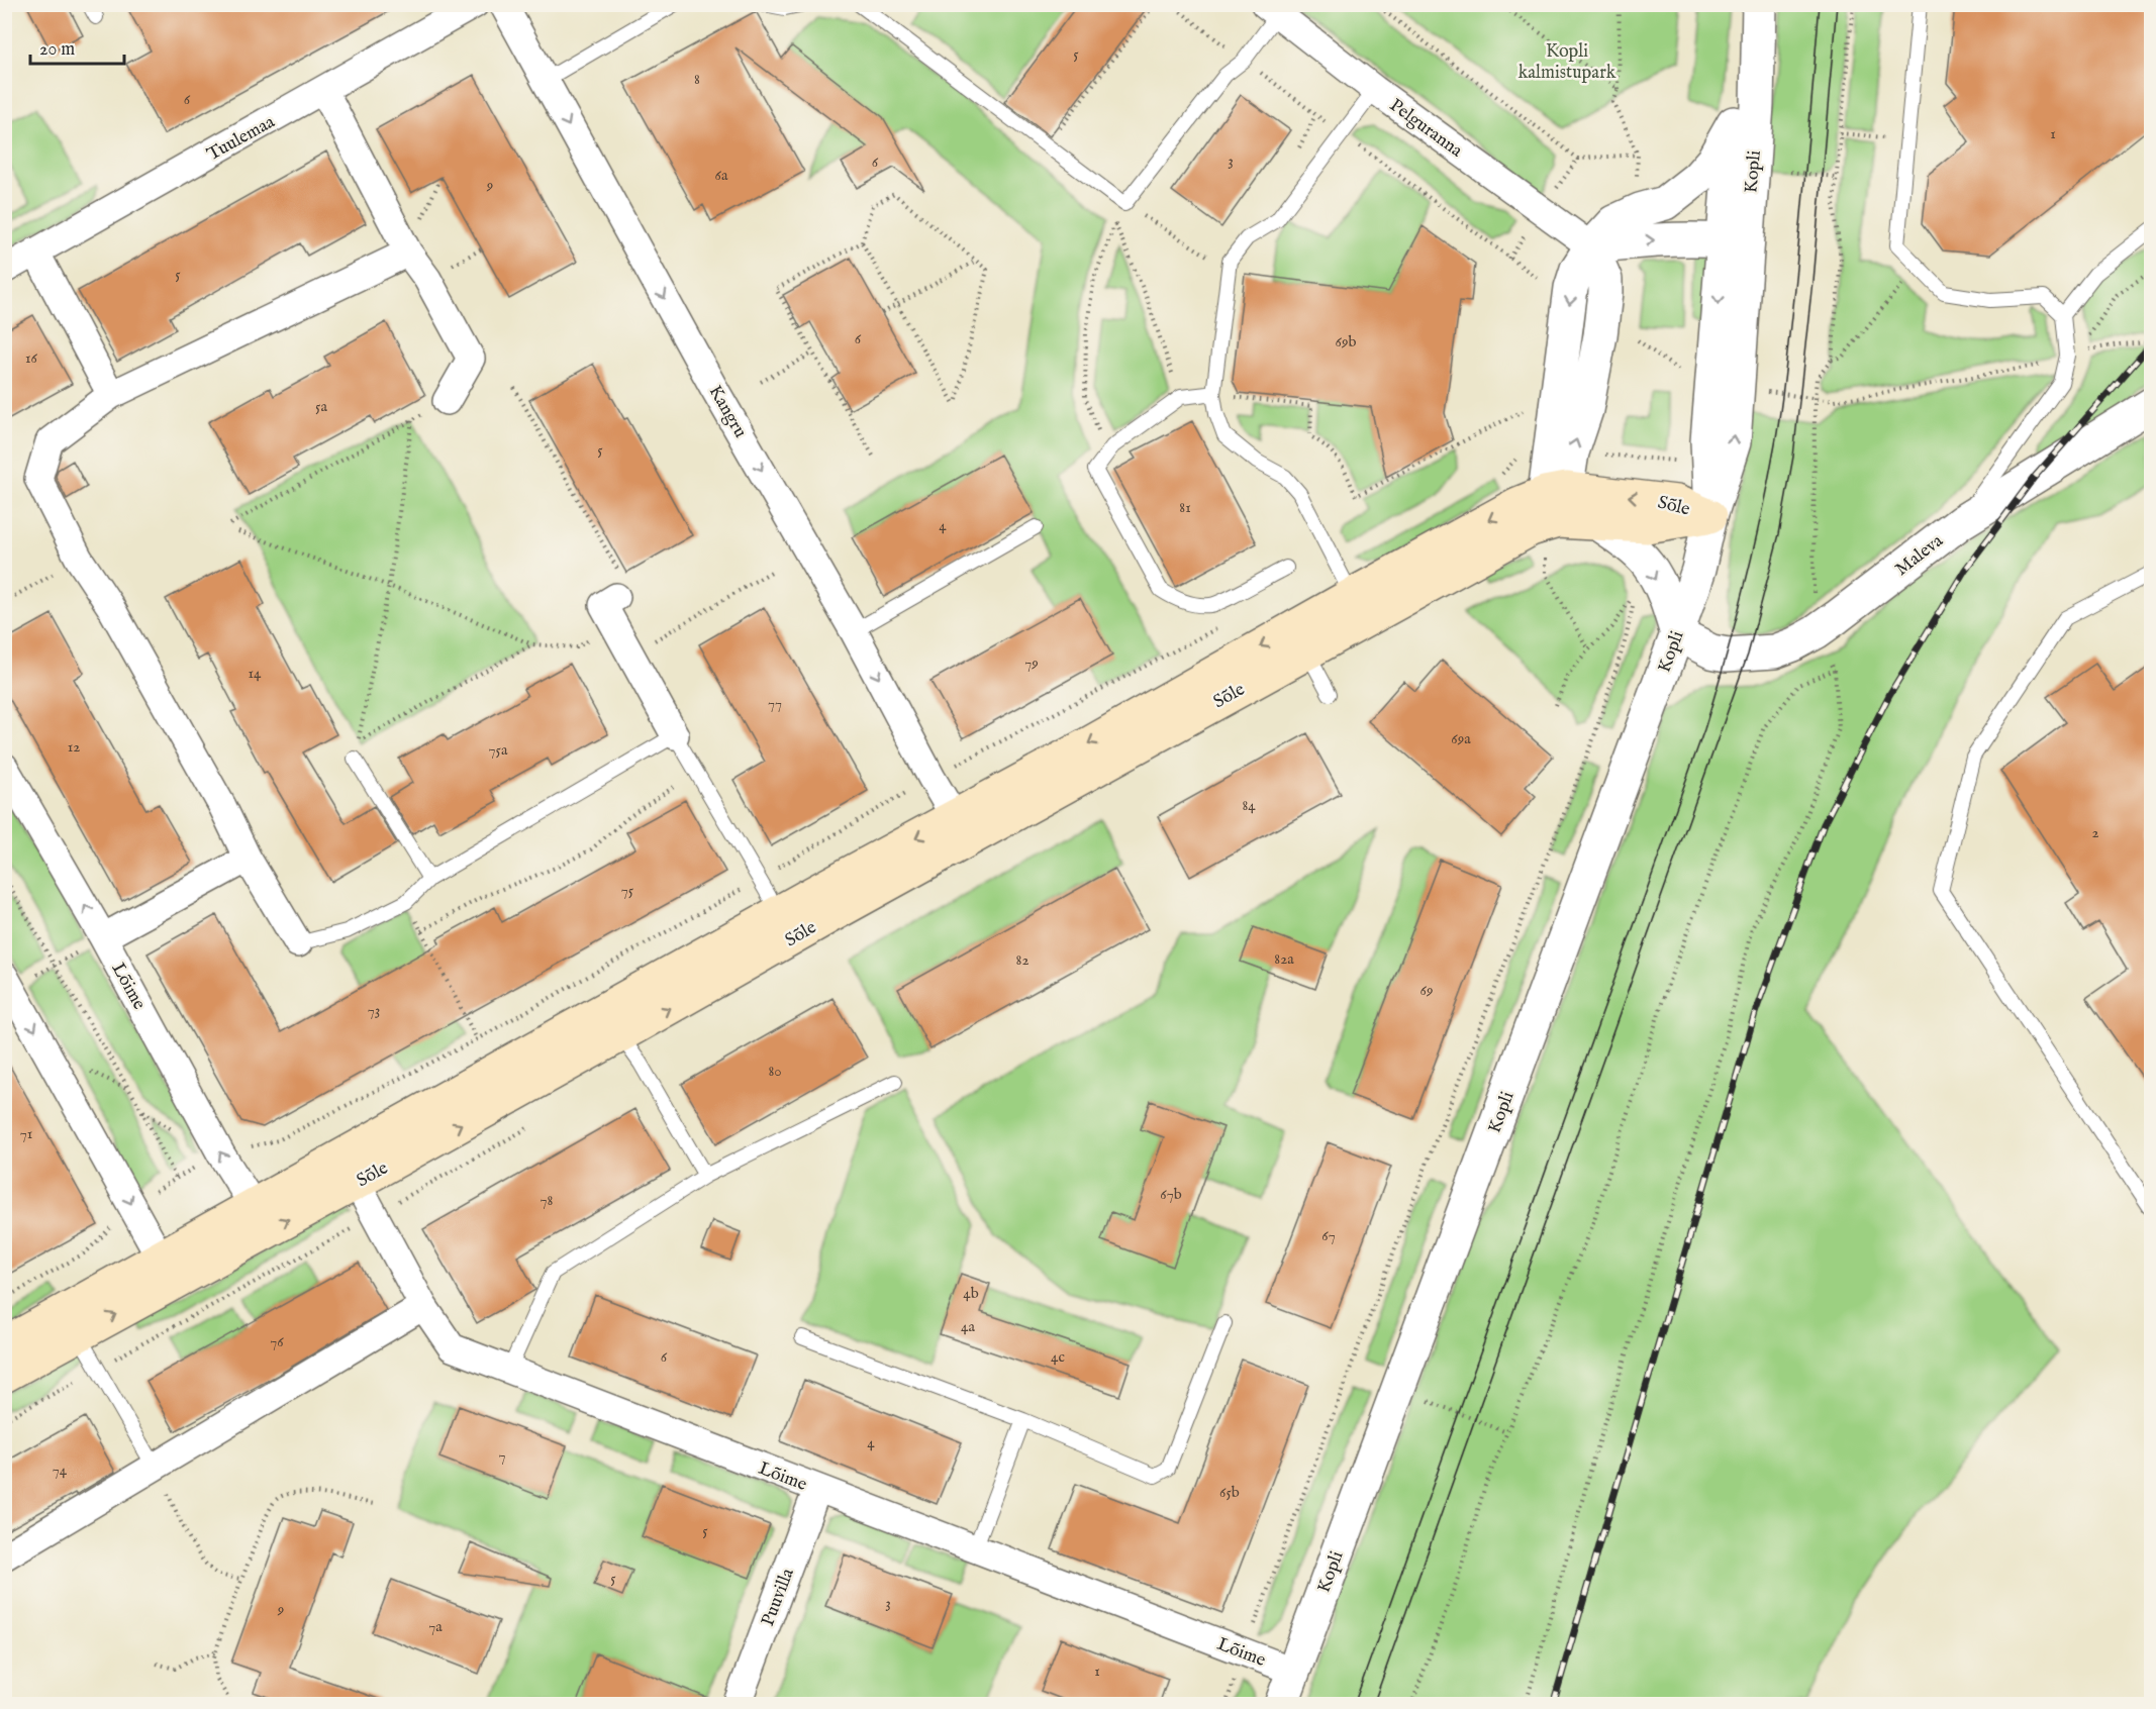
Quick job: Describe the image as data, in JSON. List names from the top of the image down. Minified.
{"streets":{"main road":["Sõle"],"street":["Pelguranna","Tuulemaa","Kopli","Kangru","Maleva","Lõime","Puuvilla"]},"crossings":[["Kopli","Sõle"],["Kopli","Maleva"],["Kopli","Lõime"],["Kangru","Sõle"],["Sõle","Lõime"],["Lõime","Puuvilla"]],"one_way":["Kangru"],"parks":["Kopli kalmistupark"],"house_numbers":["5","8","6","1","3","6","6a","9","5","6","69b","16","5a","5","81","4","79","14","77","69a","12","75a","84","2","75","82a","82","69","73","80","71","67b","78","67","4b","4a","76","6","4c","4","7","74","65b","5","5","3","9","7a","1"],"scale_bar":"20 m"}
